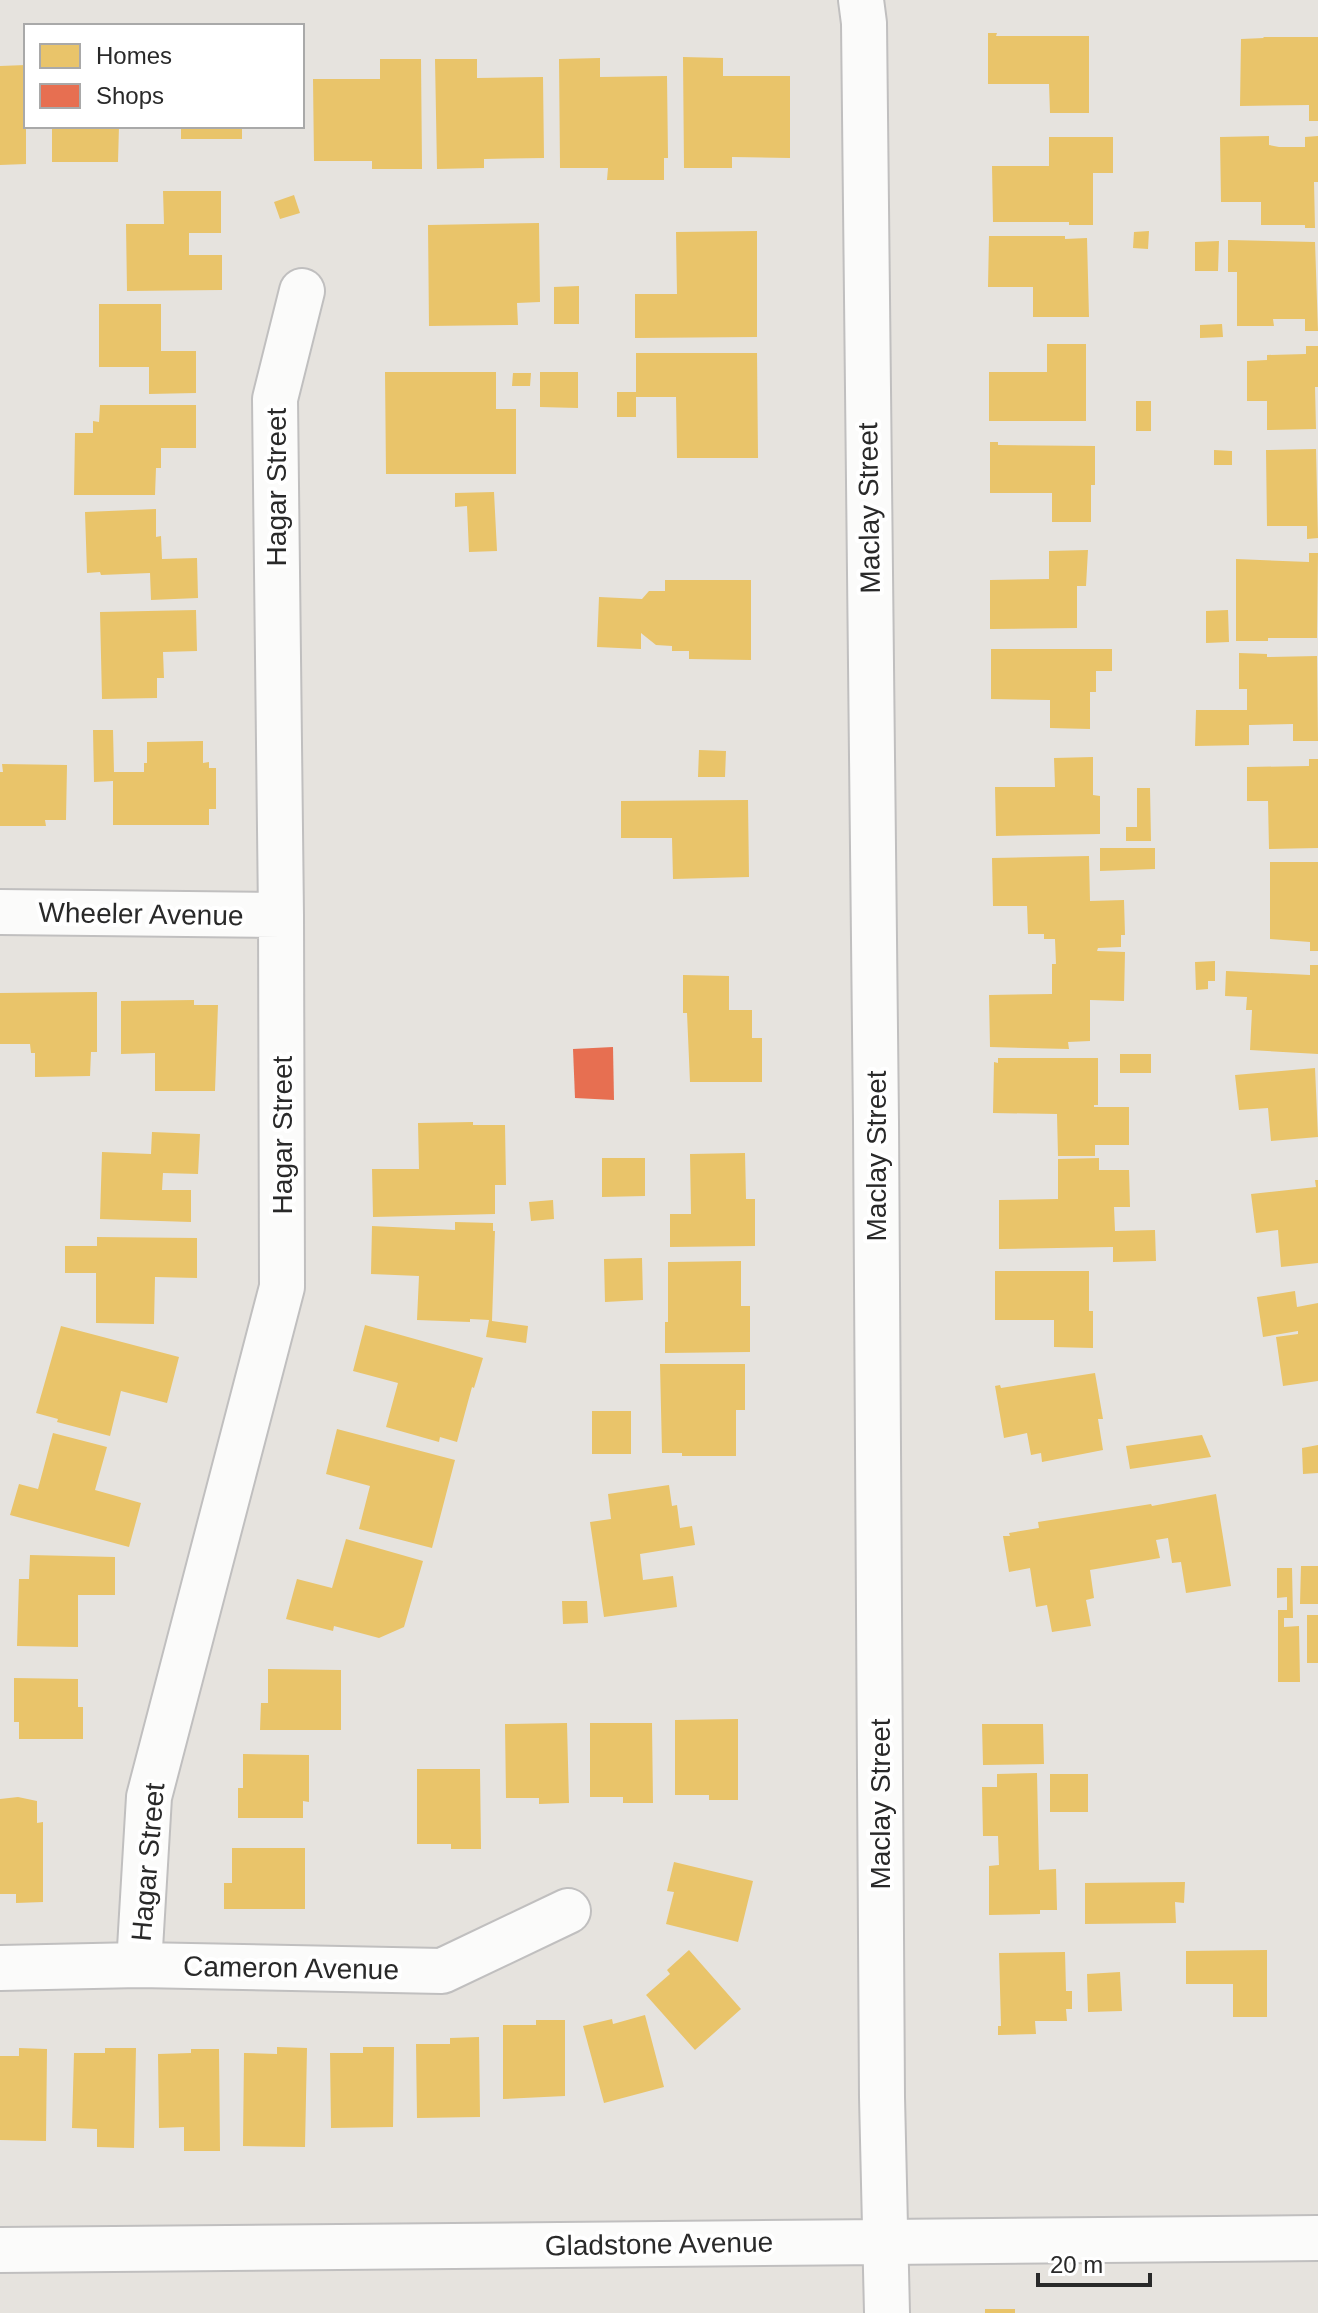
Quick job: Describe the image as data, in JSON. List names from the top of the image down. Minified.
{"streets":{"street":["Hagar Street","Maclay Street","Wheeler Avenue","Cameron Avenue","Gladstone Avenue"]},"crossings":[["Hagar Street","Wheeler Avenue"],["Hagar Street","Cameron Avenue"],["Maclay Street","Gladstone Avenue"]],"legend":["Homes","Shops"],"scale_bar":"20 m"}
